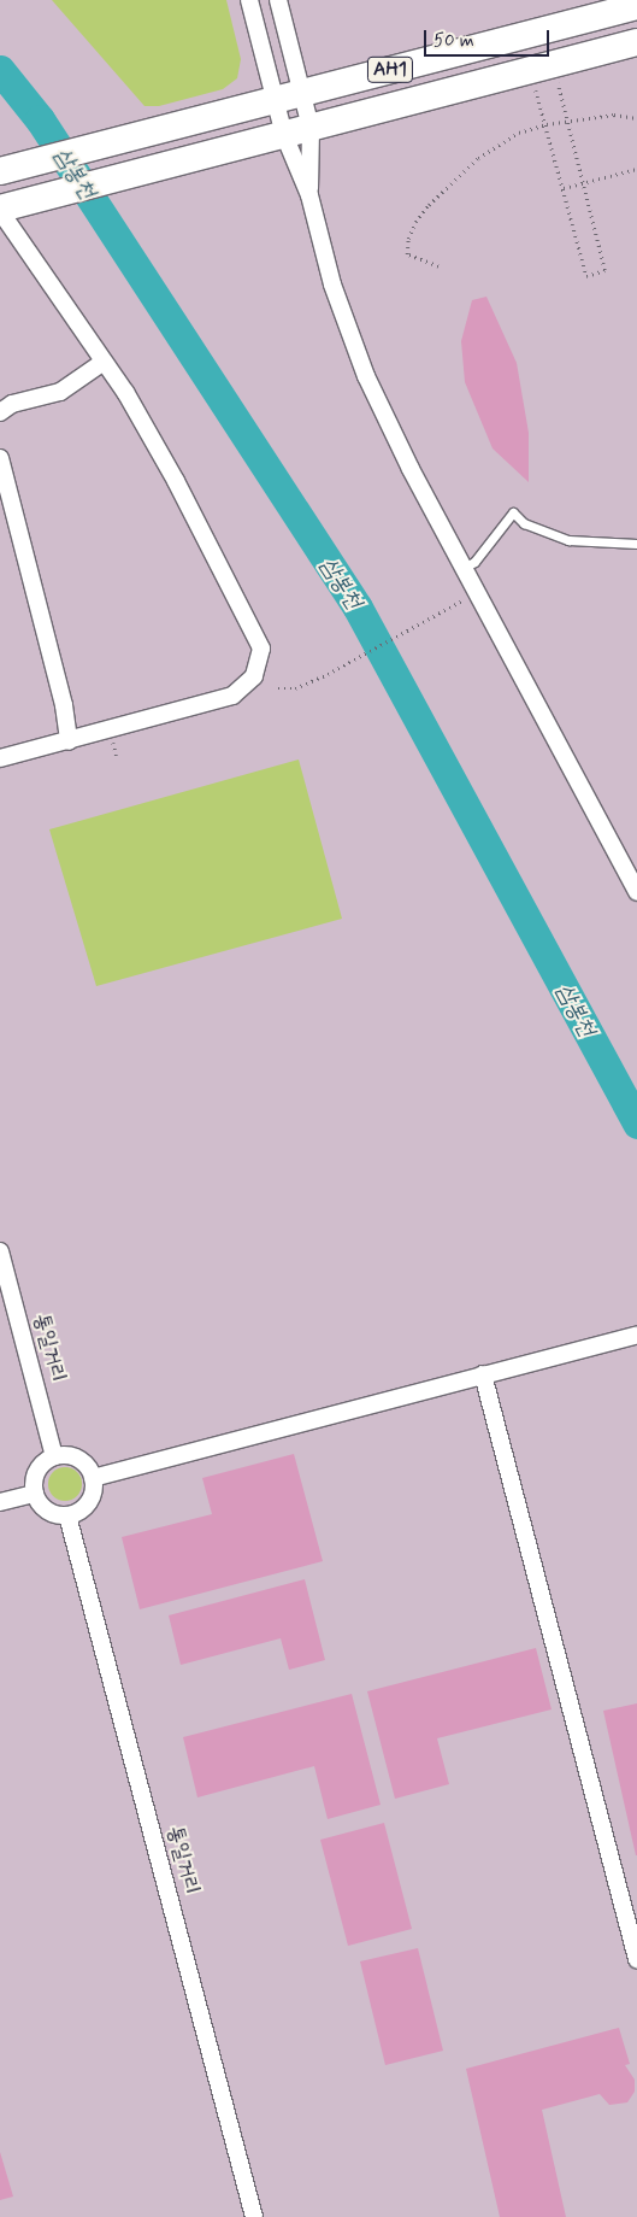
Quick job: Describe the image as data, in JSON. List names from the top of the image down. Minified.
{"streets":{"main road":["AH1"],"street":["통일거리"]},"water":["삼봉천"],"scale_bar":"50 m"}
